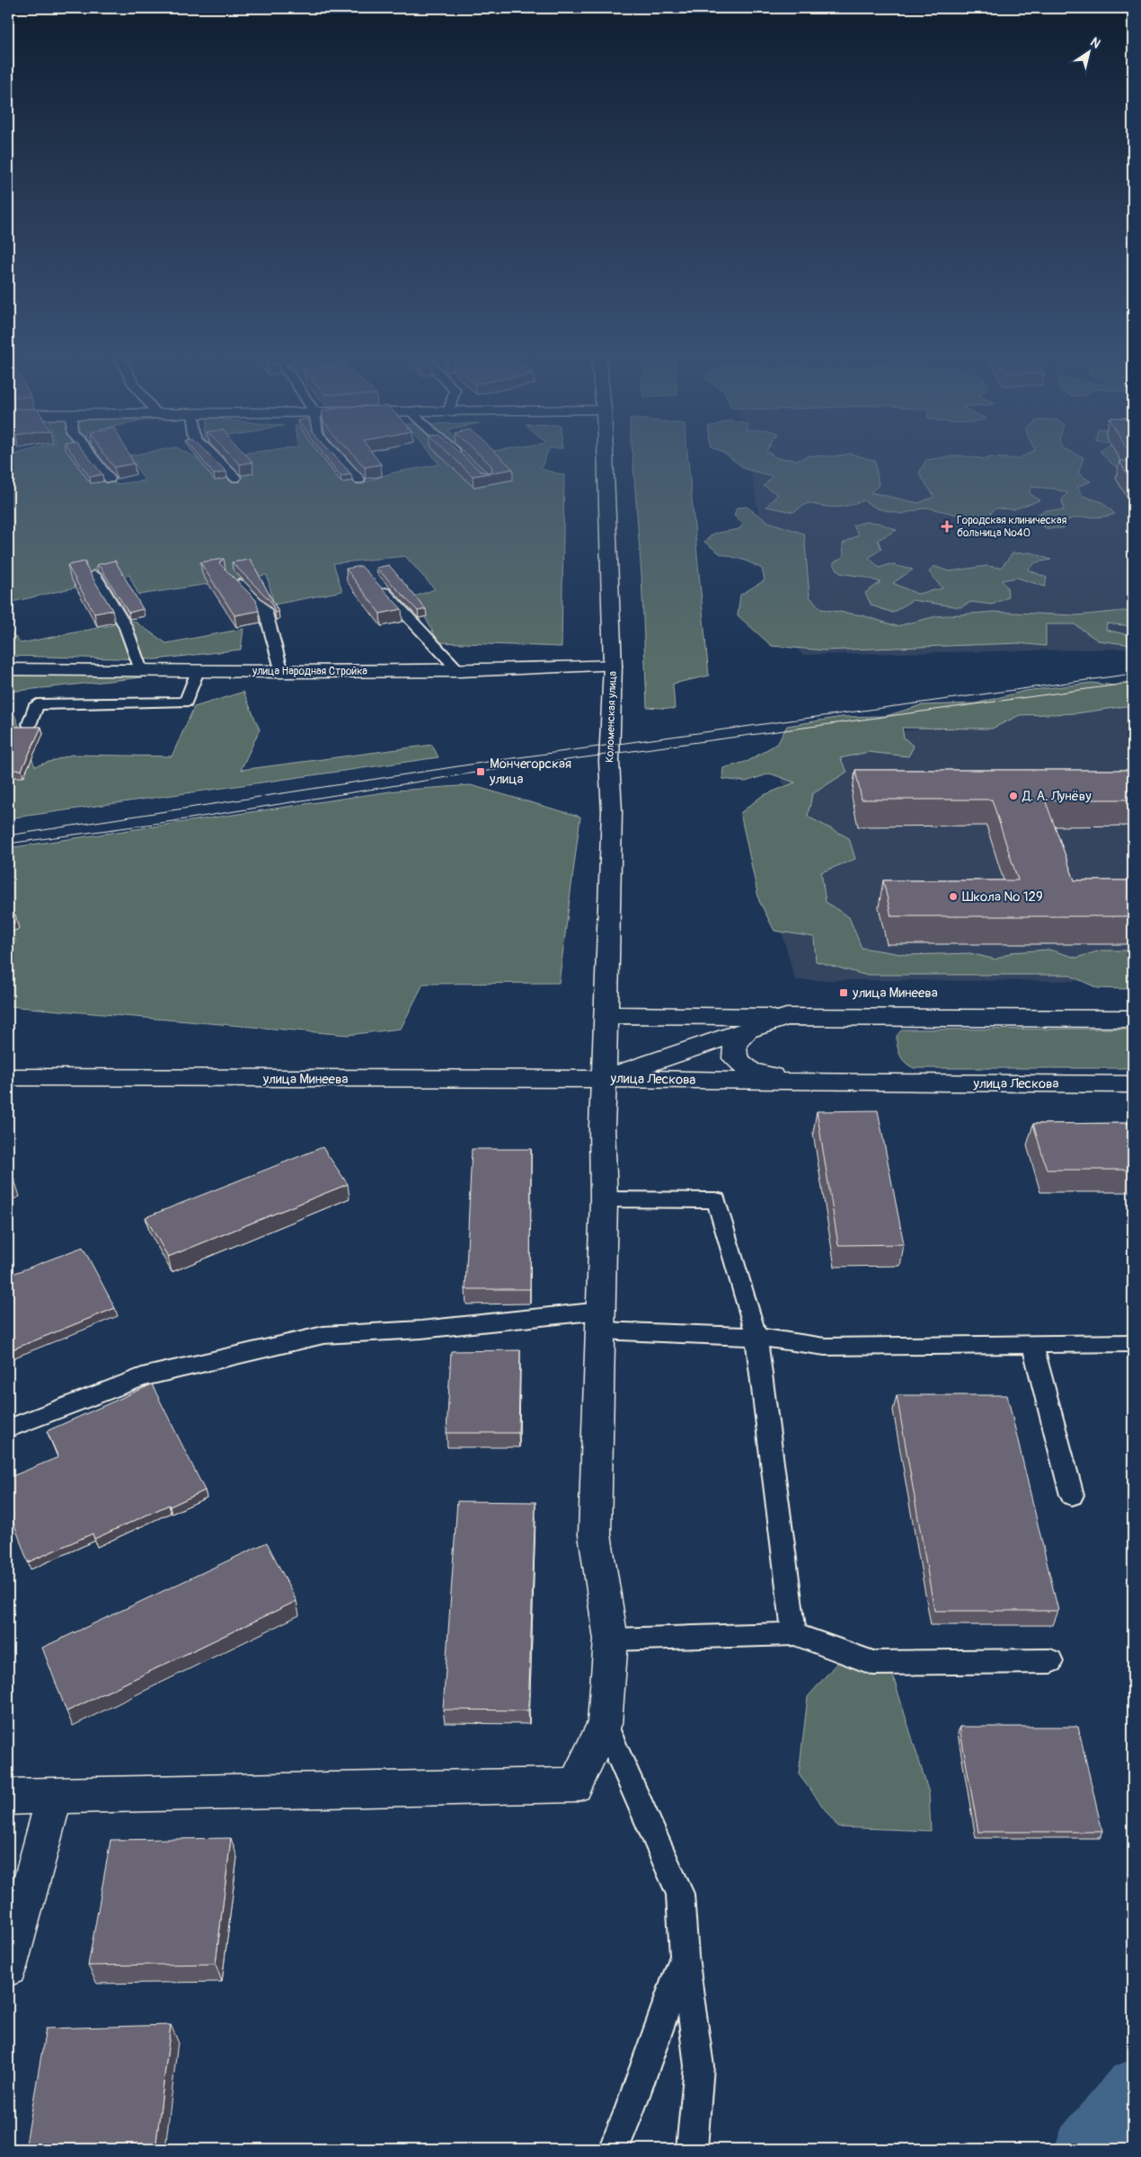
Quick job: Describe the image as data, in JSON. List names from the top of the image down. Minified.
{"streets":{"main road":["улица Народная Стройка","Коломенская улица","улица Минеева","улица Лескова"]},"crossings":[["улица Народная Стройка","Коломенская улица"],["Коломенская улица","улица Минеева"],["Коломенская улица","улица Лескова"],["улица Минеева","улица Лескова"]],"places":{"health":["Городская клиническая больница №40"],"transit":["Мончегорская улица","улица Минеева"],"other":["Д. А. Лунёву","Школа № 129"]},"north":"top right"}
